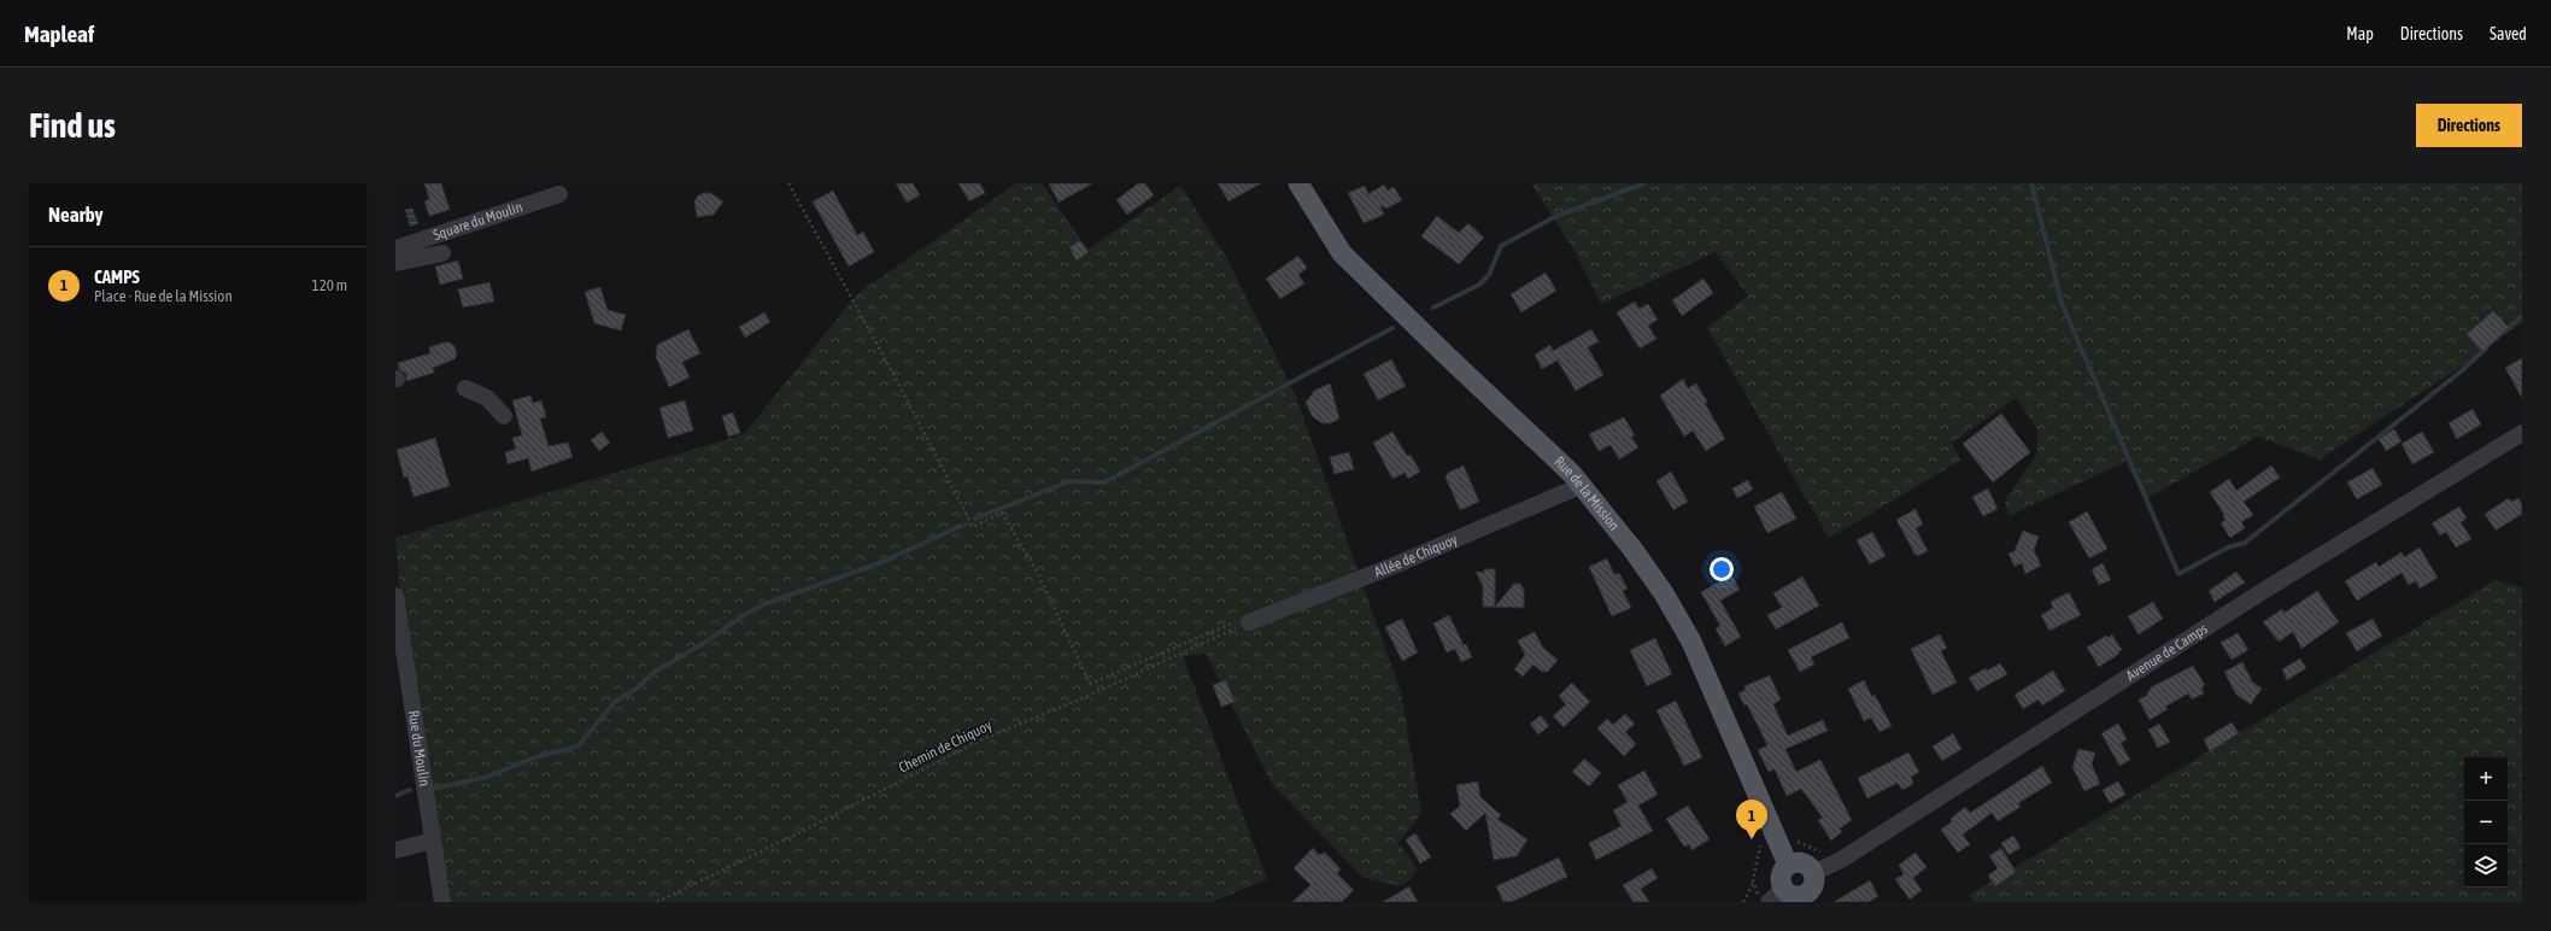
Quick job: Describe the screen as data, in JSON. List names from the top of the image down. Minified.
{"streets":{"main road":["Rue de la Mission"],"street":["Square du Moulin","Allée de Chiquoy","Avenue de Camps","Rue du Moulin"],"path":["Chemin de Chiquoy"]},"crossings":[["Rue de la Mission","Allée de Chiquoy"],["Allée de Chiquoy","Chemin de Chiquoy"]],"page":{"header":"Mapleaf","nav":["Map","Directions","Saved"],"buttons":"Directions","title":"Find us","heading":"Nearby","list":[{"mark":"1","name":"CAMPS","note":"Place · Rue de la Mission","value":"120 m"}],"map_buttons":["+","−"],"pins":"1"}}
